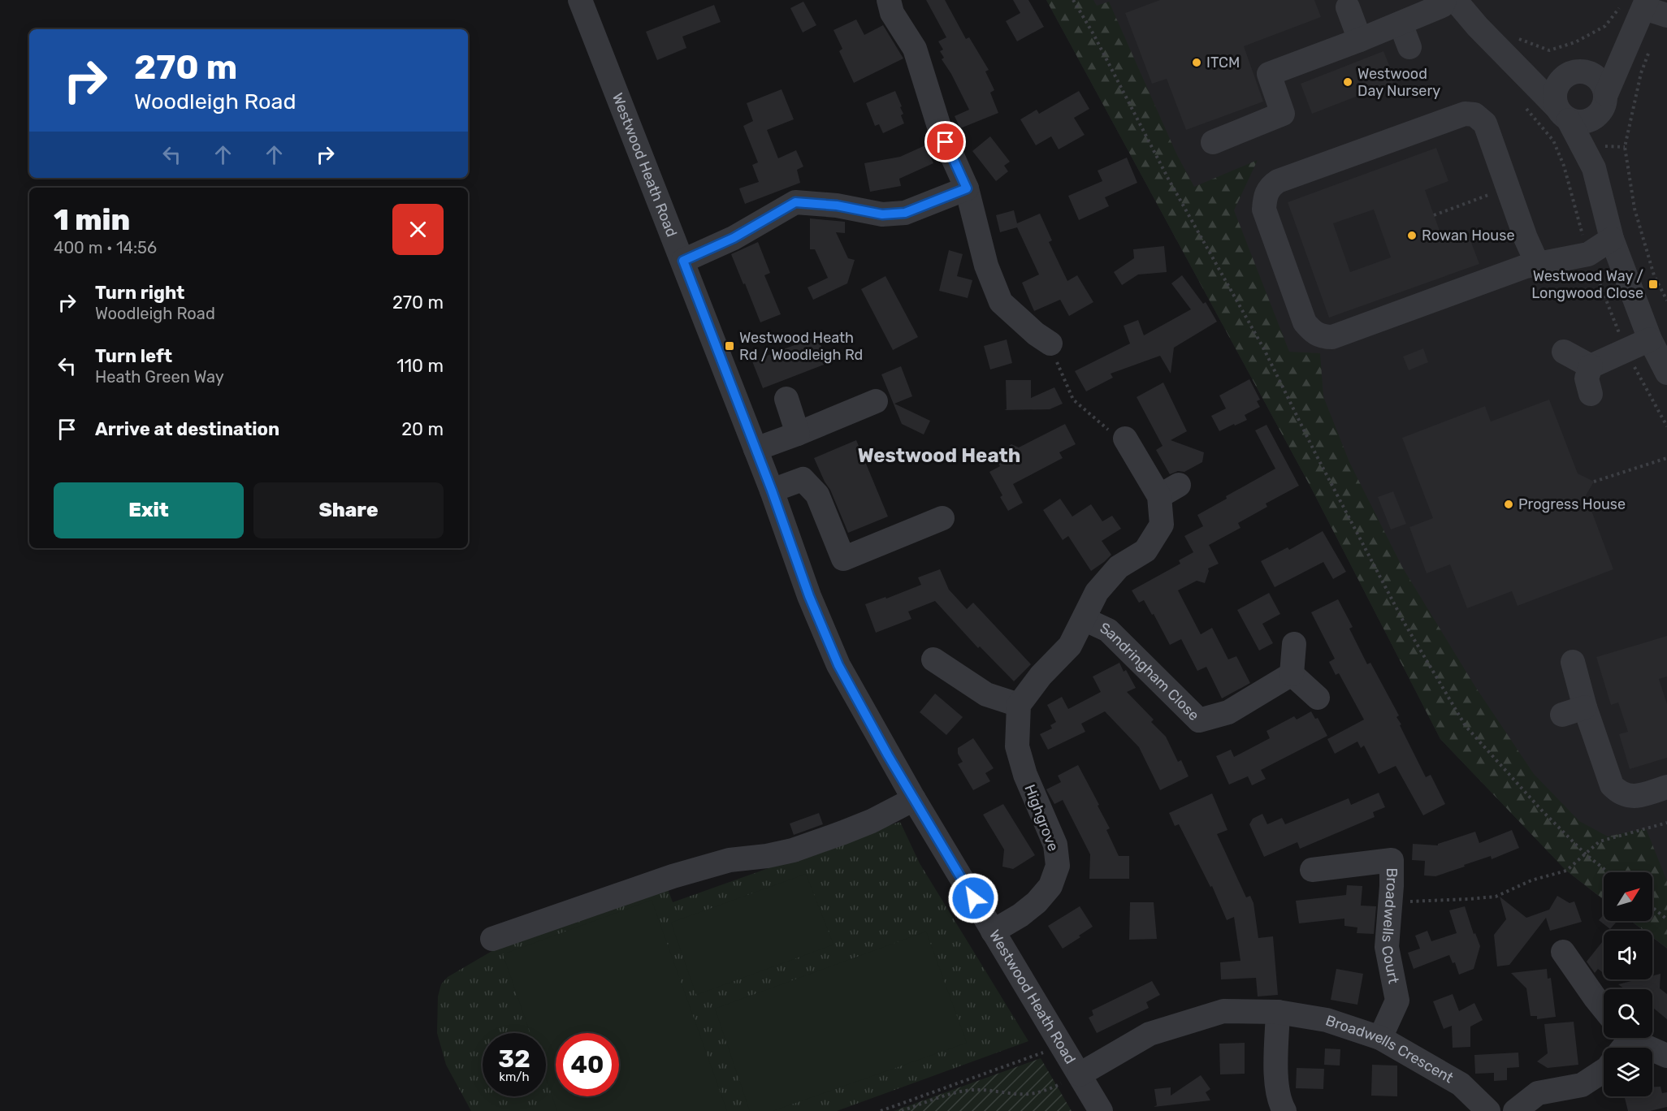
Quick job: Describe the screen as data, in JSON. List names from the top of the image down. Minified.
{"streets":{"street":["Westwood Heath Road","Sandringham Close","Highgrove","Broadwells Court","Broadwells Crescent"]},"crossings":[["Westwood Heath Road","Highgrove"],["Westwood Heath Road","Broadwells Crescent"],["Broadwells Court","Broadwells Crescent"]],"districts":["Westwood Heath"],"places":{"other":["ITCM","Westwood Day Nursery","Rowan House","Progress House"],"transit":["Westwood Way / Longwood Close","Westwood Heath Rd / Woodleigh Rd"]},"north":"top right","page":{"turn":["270 m","Woodleigh Road"],"heading":["1 min","400 m · 14:56"],"list":[{"name":"Turn right","note":"Woodleigh Road","value":"270 m"},{"name":"Turn left","note":"Heath Green Way","value":"110 m"},{"name":"Arrive at destination","value":"20 m"}],"buttons":["Exit","Share"],"speed":"32 km/h","limit":"40"}}
